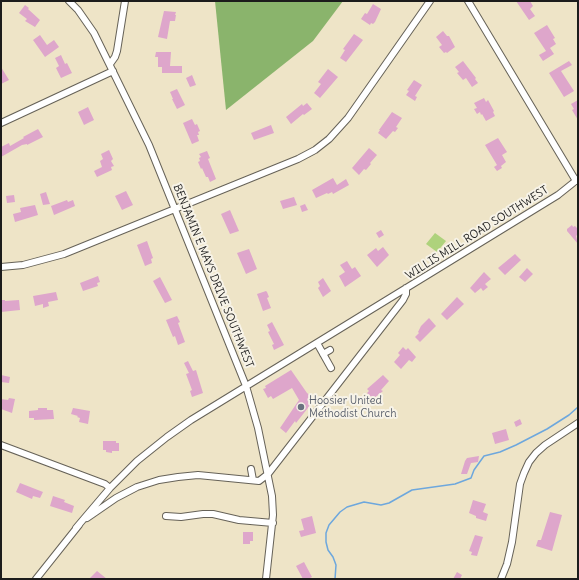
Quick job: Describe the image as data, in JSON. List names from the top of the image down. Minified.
{"streets":{"street":["WILLIS MILL ROAD SOUTHWEST","BENJAMIN E MAYS DRIVE SOUTHWEST"]},"crossings":[["WILLIS MILL ROAD SOUTHWEST","BENJAMIN E MAYS DRIVE SOUTHWEST"]],"places":["Hoosier United Methodist Church"]}
